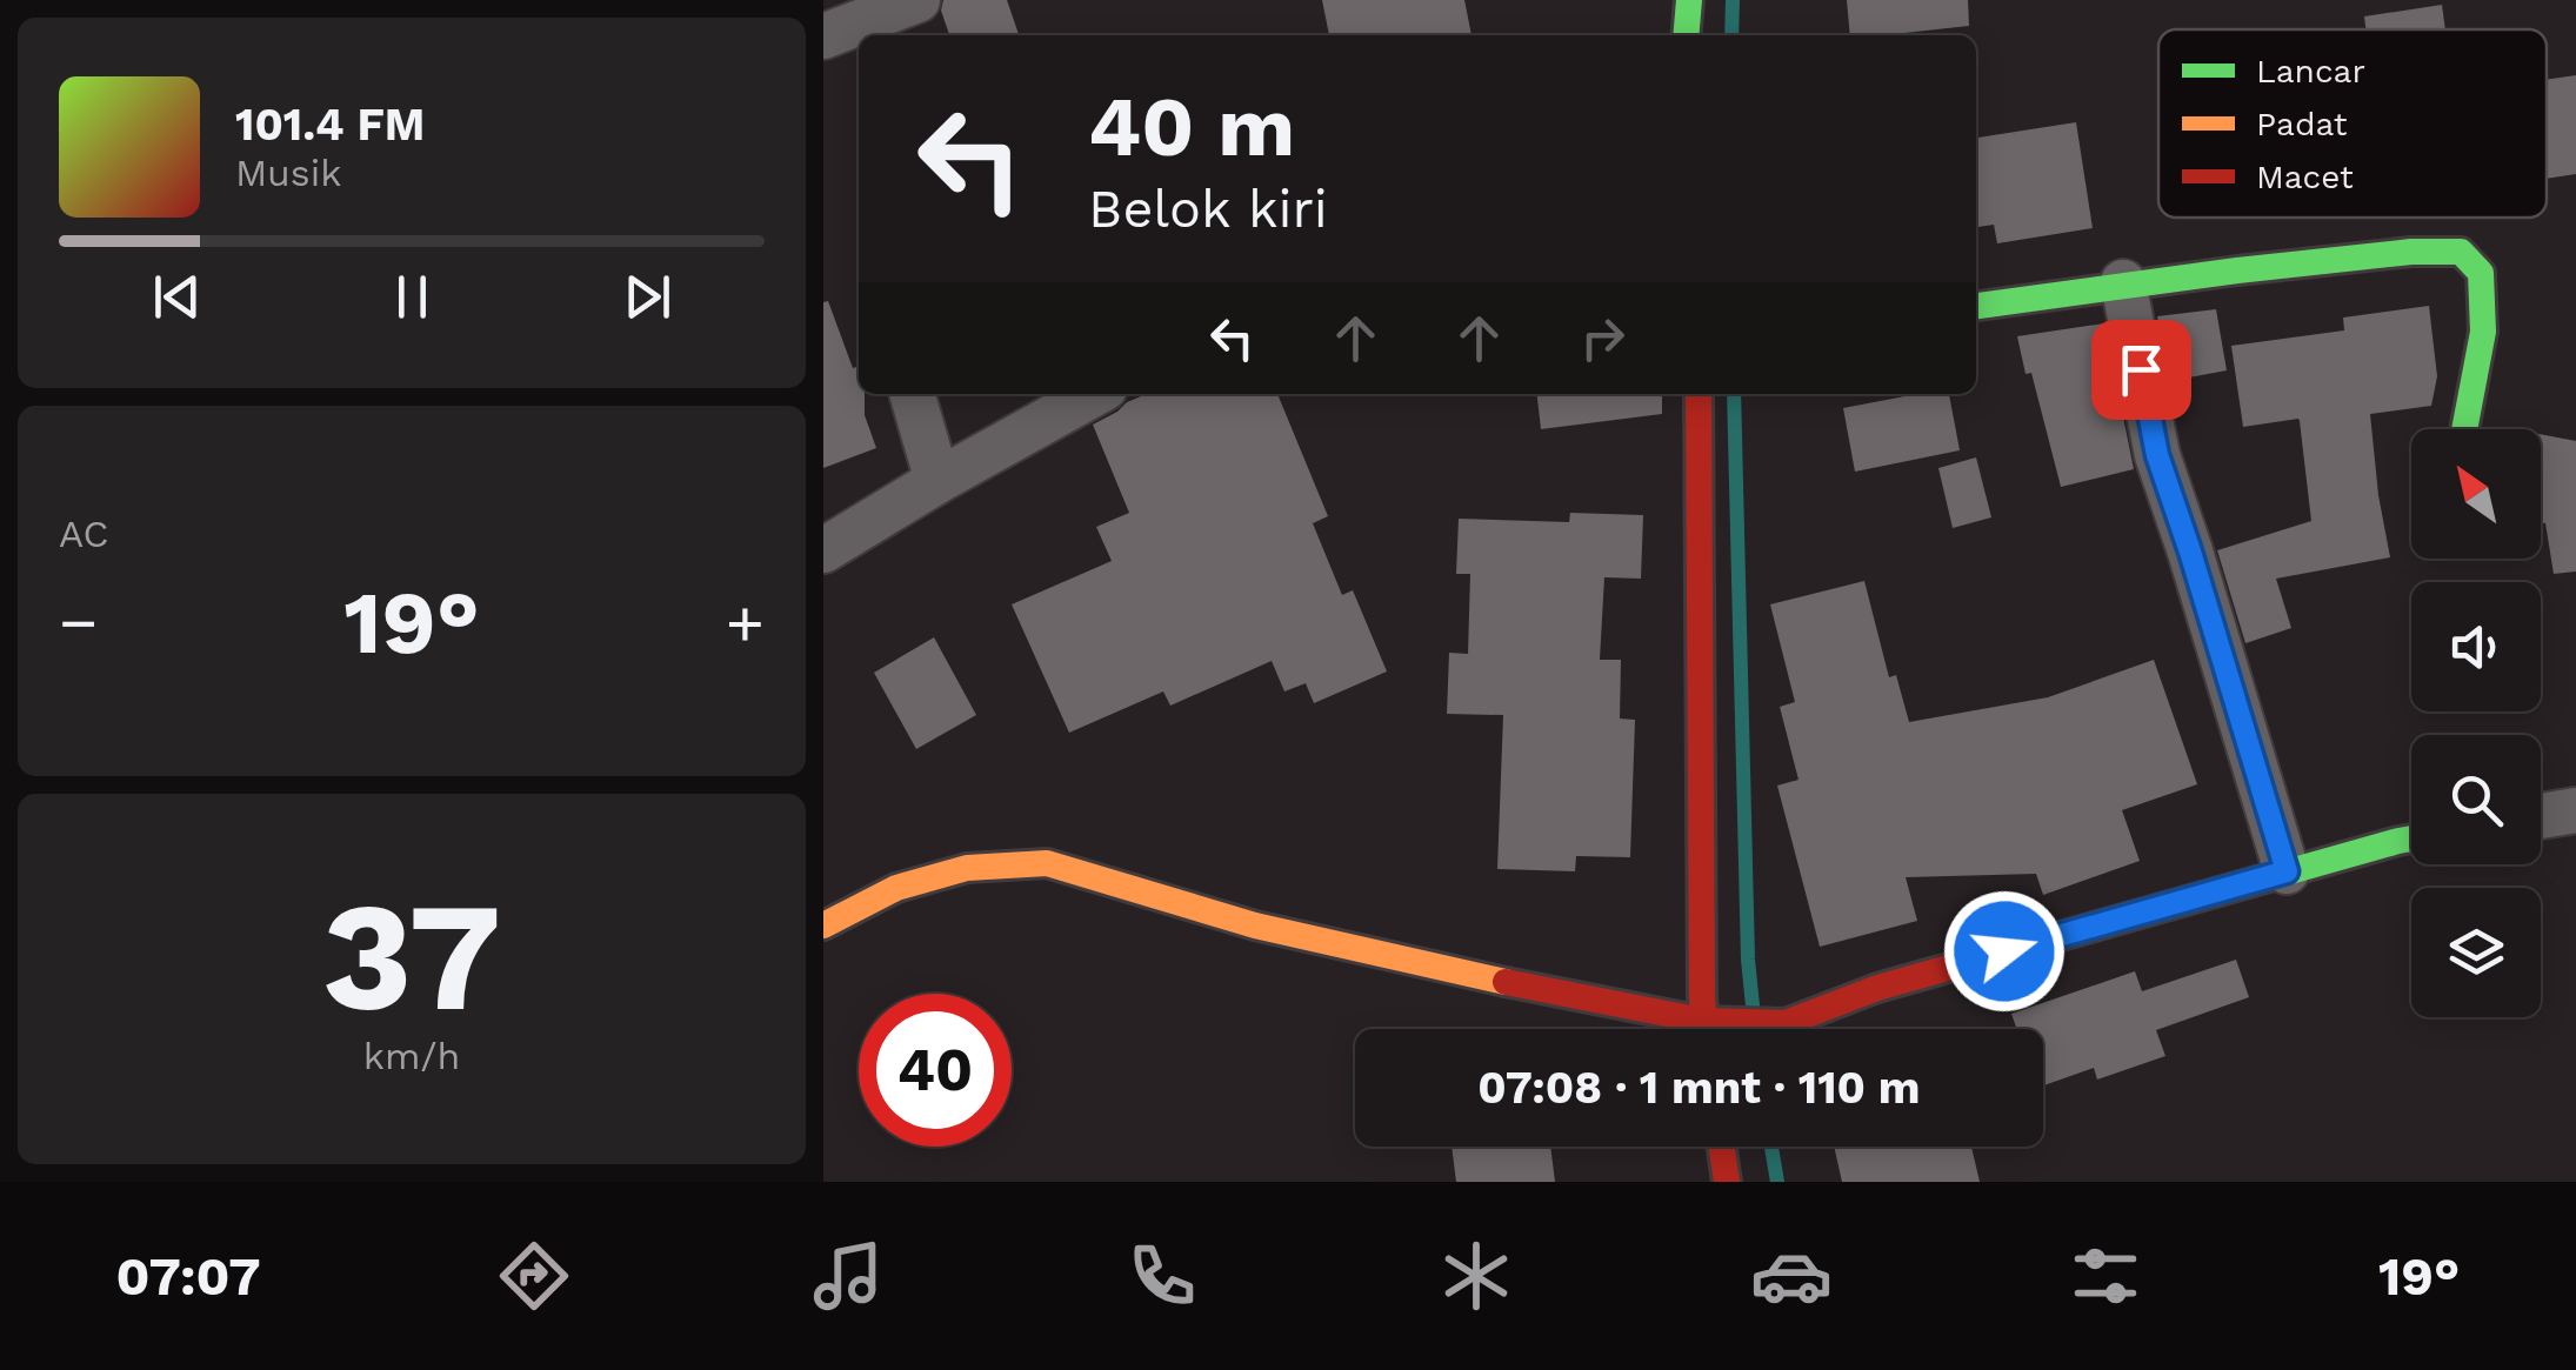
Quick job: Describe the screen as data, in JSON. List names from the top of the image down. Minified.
{"legend":["Lancar","Padat","Macet"],"north":"top left","page":{"turn":["40 m","Belok kiri"],"song":["101.4 FM","Musik"],"tile":["AC",["37","km/h"]],"heat":["−","19°","+"],"limit":"40","trip":"07:08 · 1 mnt · 110 m","tabs":["07:07","19°"]}}
